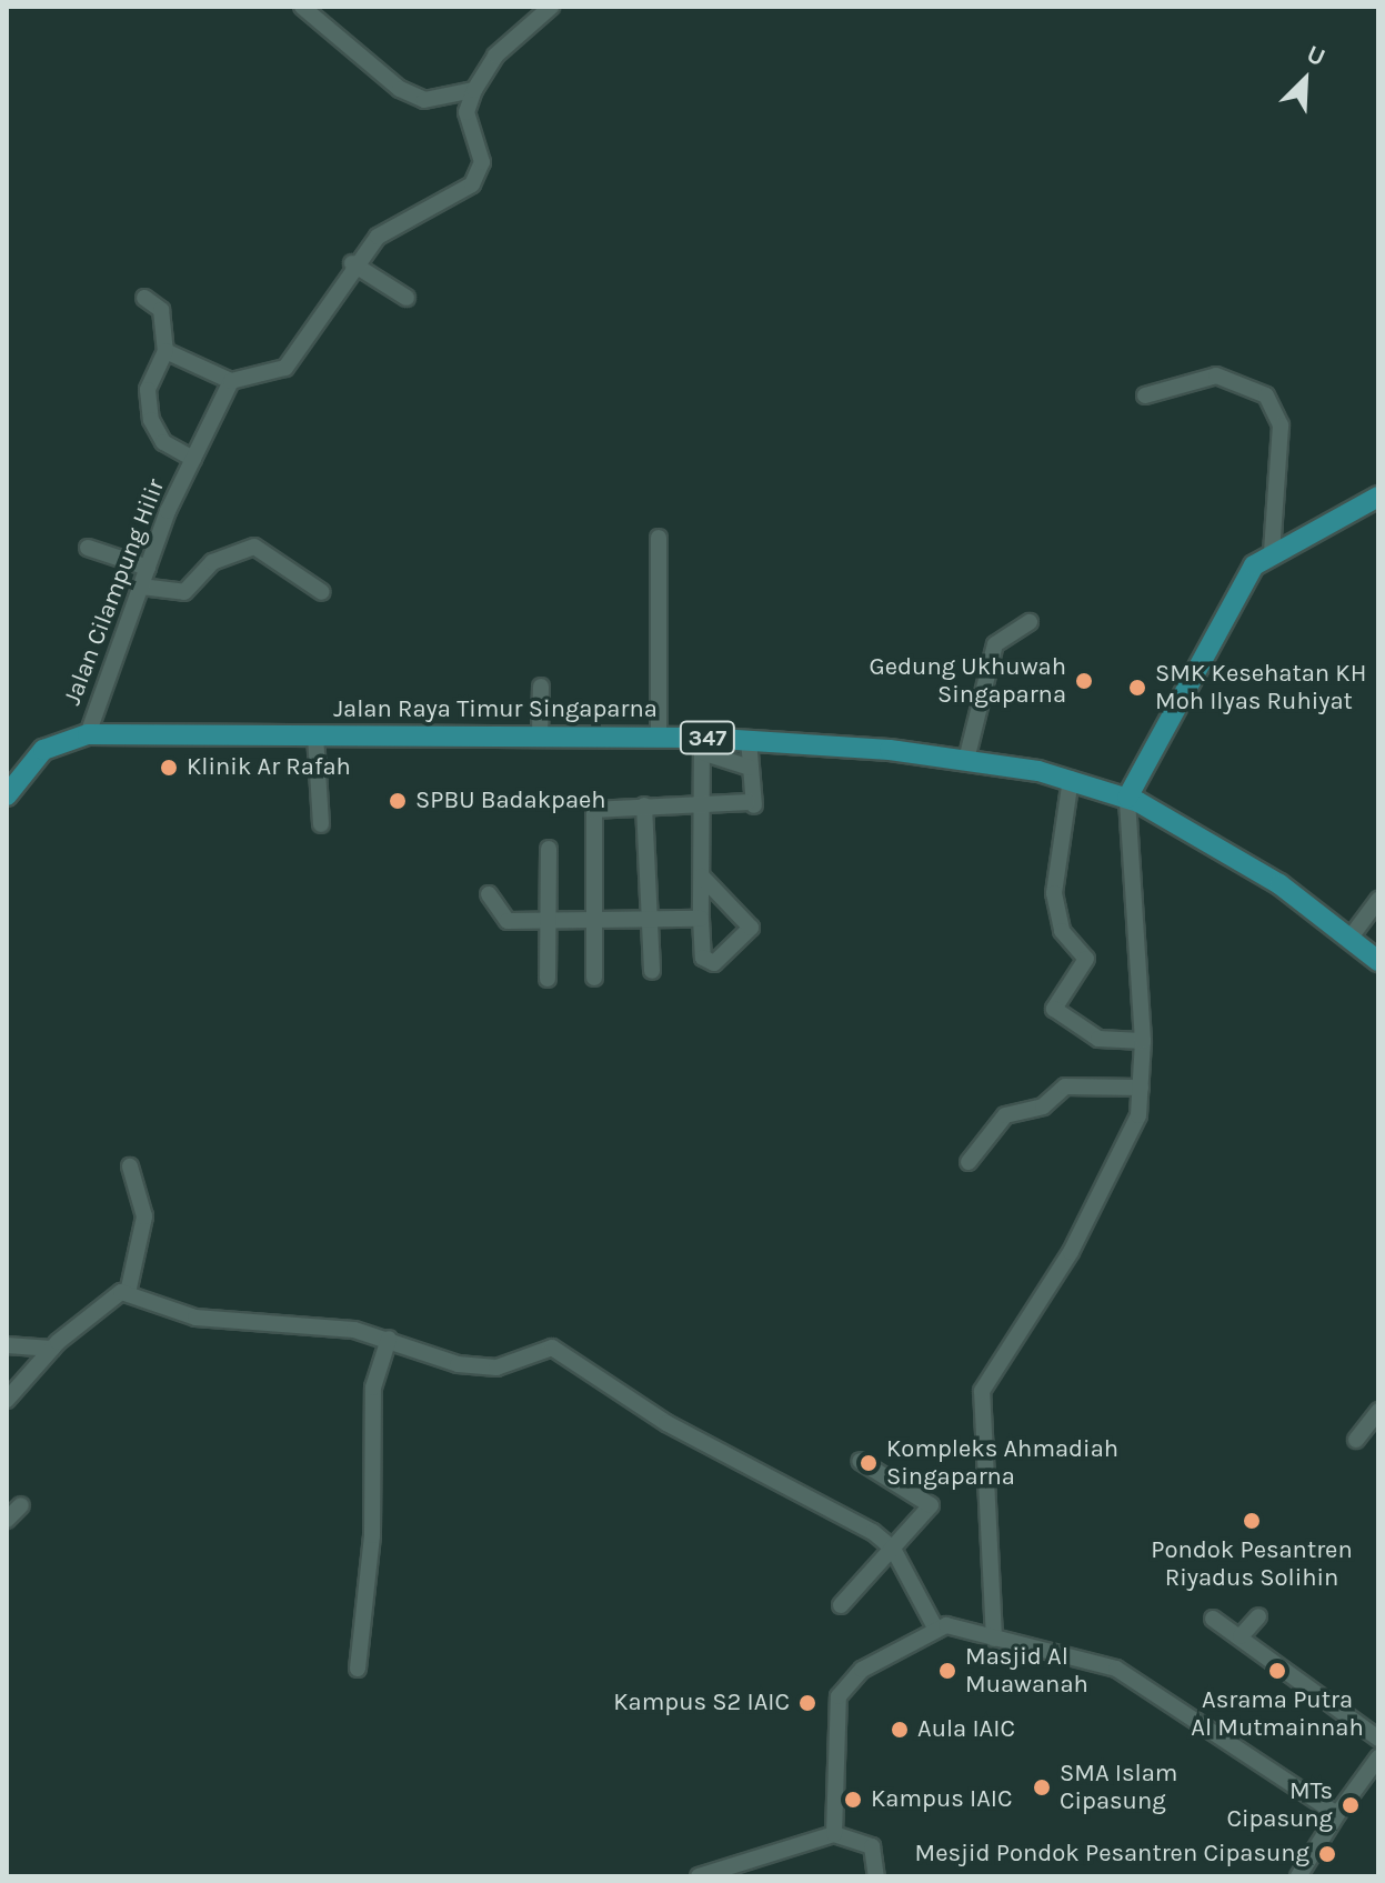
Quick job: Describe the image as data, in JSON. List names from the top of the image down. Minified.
{"streets":{"main road":["Jalan Raya Timur Singaparna","347"],"street":["Jalan Cilampung Hilir"]},"crossings":[["Jalan Cilampung Hilir","Jalan Raya Timur Singaparna"]],"places":["Gedung Ukhuwah Singaparna","SMK Kesehatan KH Moh Ilyas Ruhiyat","Klinik Ar Rafah","SPBU Badakpaeh","Kompleks Ahmadiah Singaparna","Pondok Pesantren Riyadus Solihin","Masjid Al Muawanah","Asrama Putra Al Mutmainnah","Kampus S2 IAIC","Aula IAIC","SMA Islam Cipasung","Kampus IAIC","MTs Cipasung","Mesjid Pondok Pesantren Cipasung"],"north":"top right"}
